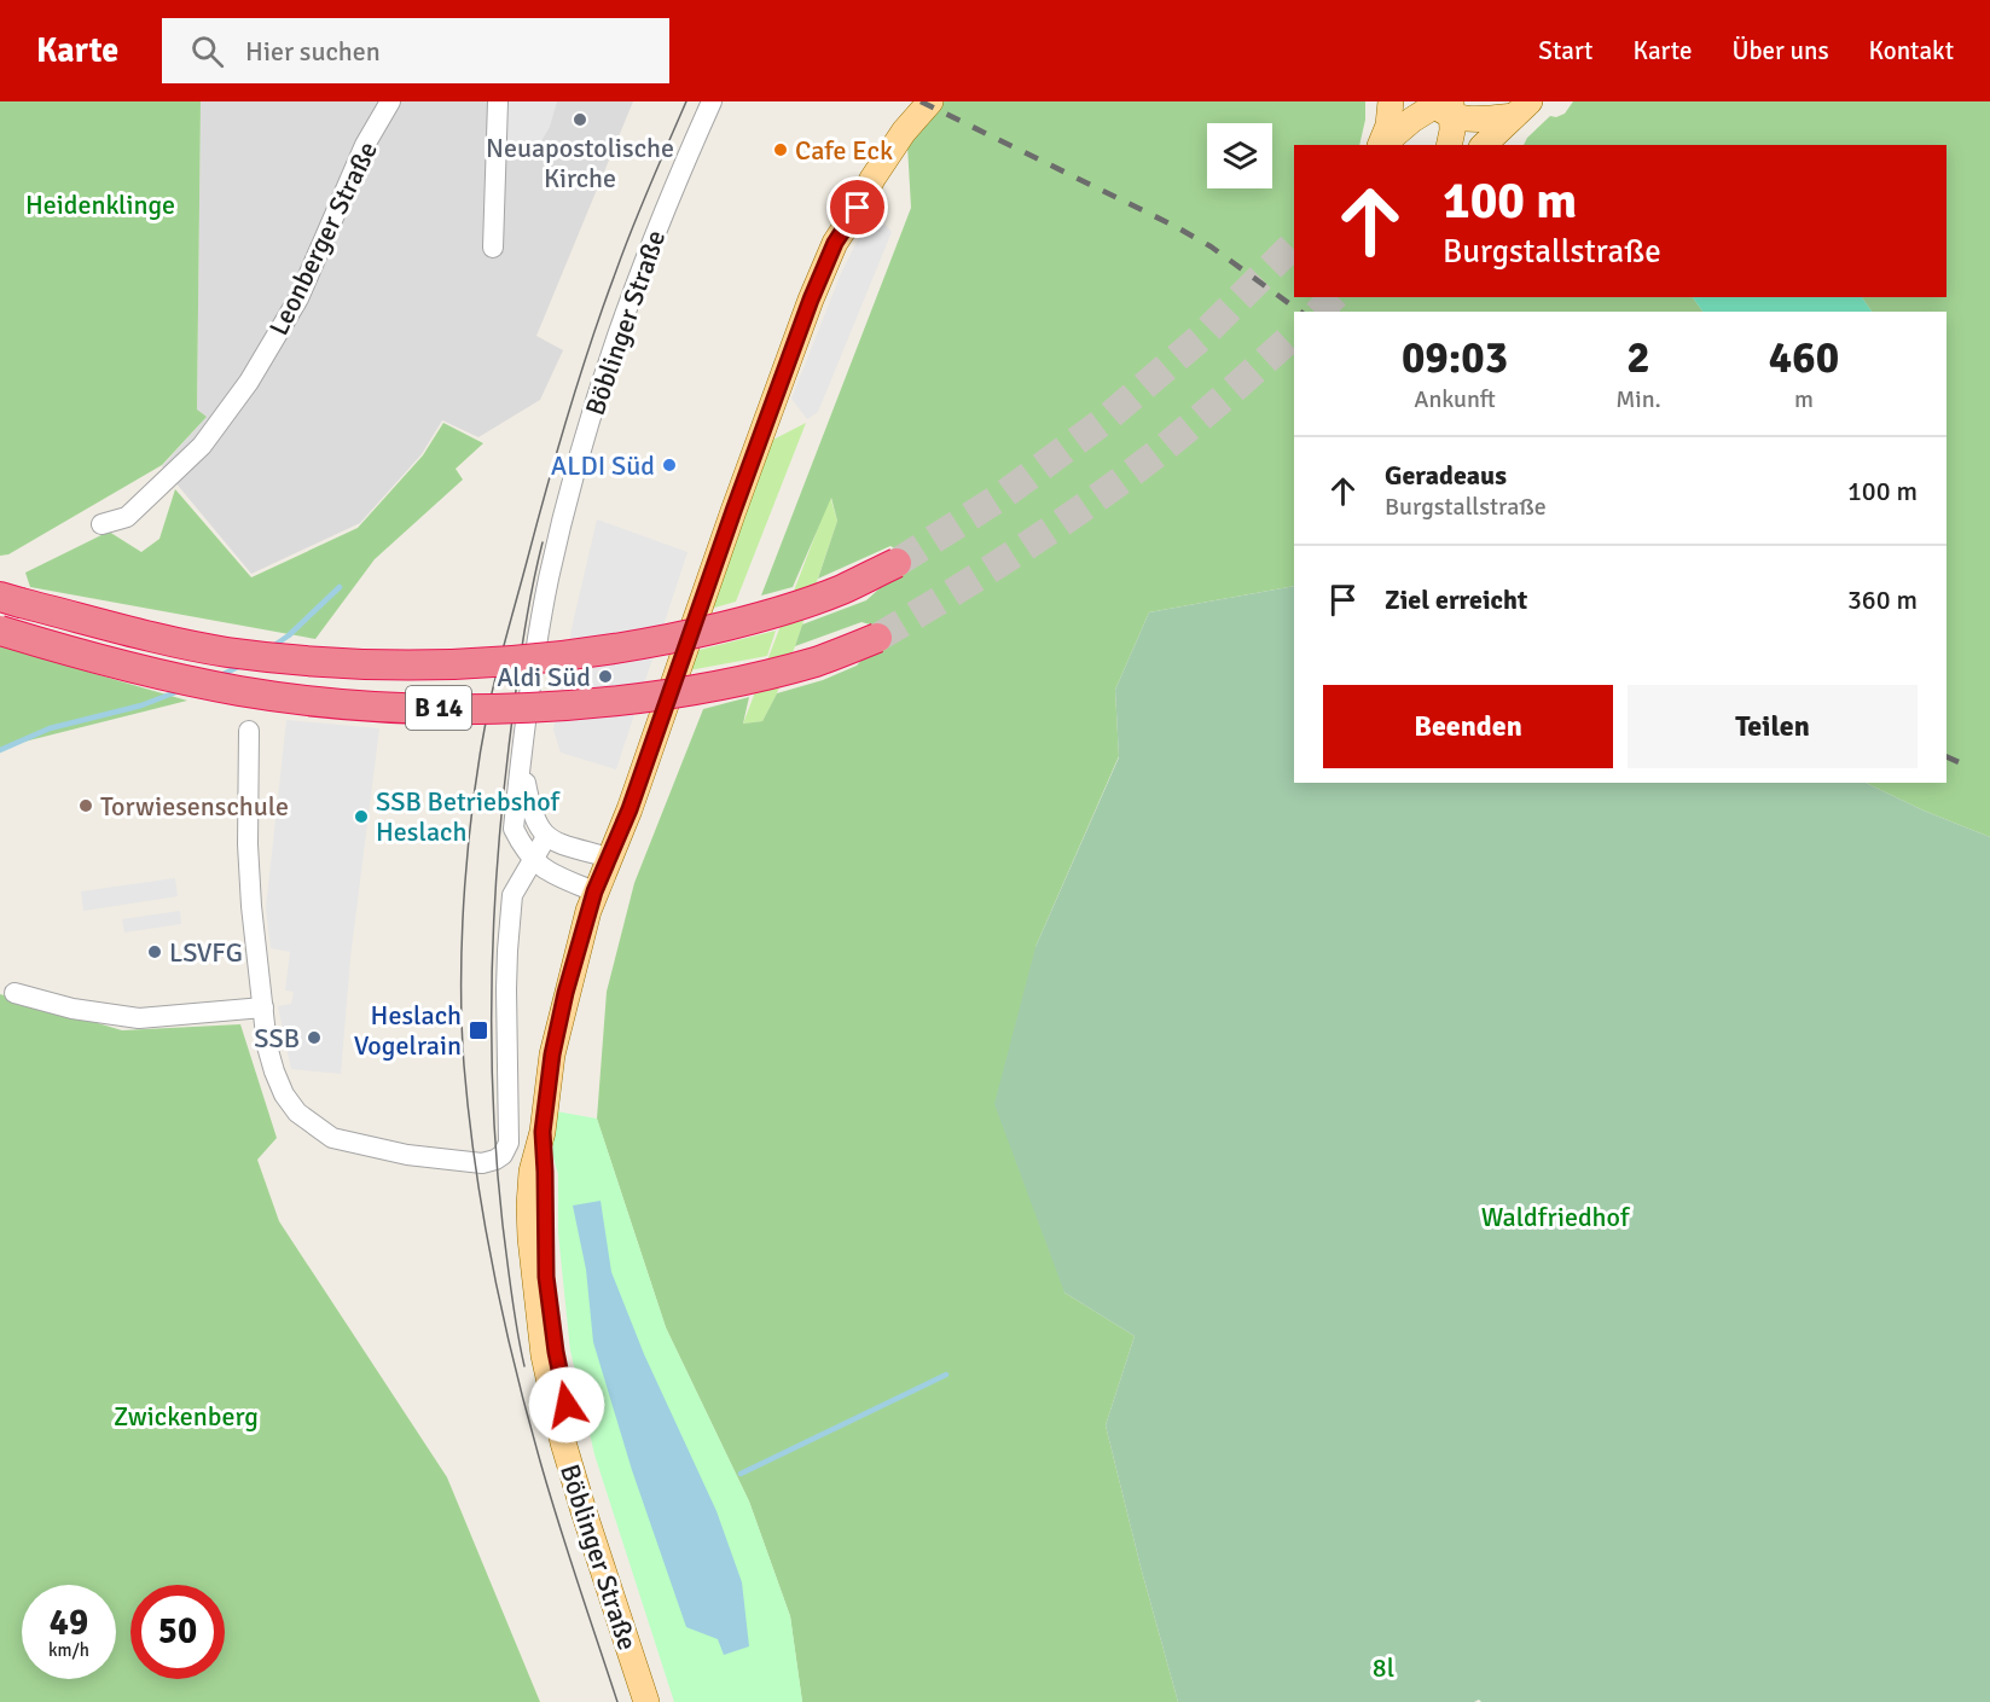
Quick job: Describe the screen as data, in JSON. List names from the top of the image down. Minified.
{"streets":{"highway":["B 14"],"main road":["Böblinger Straße"],"street":["Leonberger Straße"]},"parks":["Heidenklinge","Waldfriedhof","Zwickenberg","8l"],"places":{"other":["Neuapostolische Kirche","Cafe Eck","ALDI Süd","Aldi Süd","Torwiesenschule","SSB Betriebshof Heslach","LSVFG","SSB"],"transit":["Heslach Vogelrain"]},"page":{"header":"Karte","search":"Hier suchen","nav":["Start","Karte","Über uns","Kontakt"],"turn":["100 m","Burgstallstraße"],"eta":["09:03","Ankunft","2","Min.","460","m"],"list":[{"name":"Geradeaus","note":"Burgstallstraße","value":"100 m"},{"name":"Ziel erreicht","value":"360 m"}],"buttons":["Beenden","Teilen"],"speed":"49 km/h","limit":"50"}}
